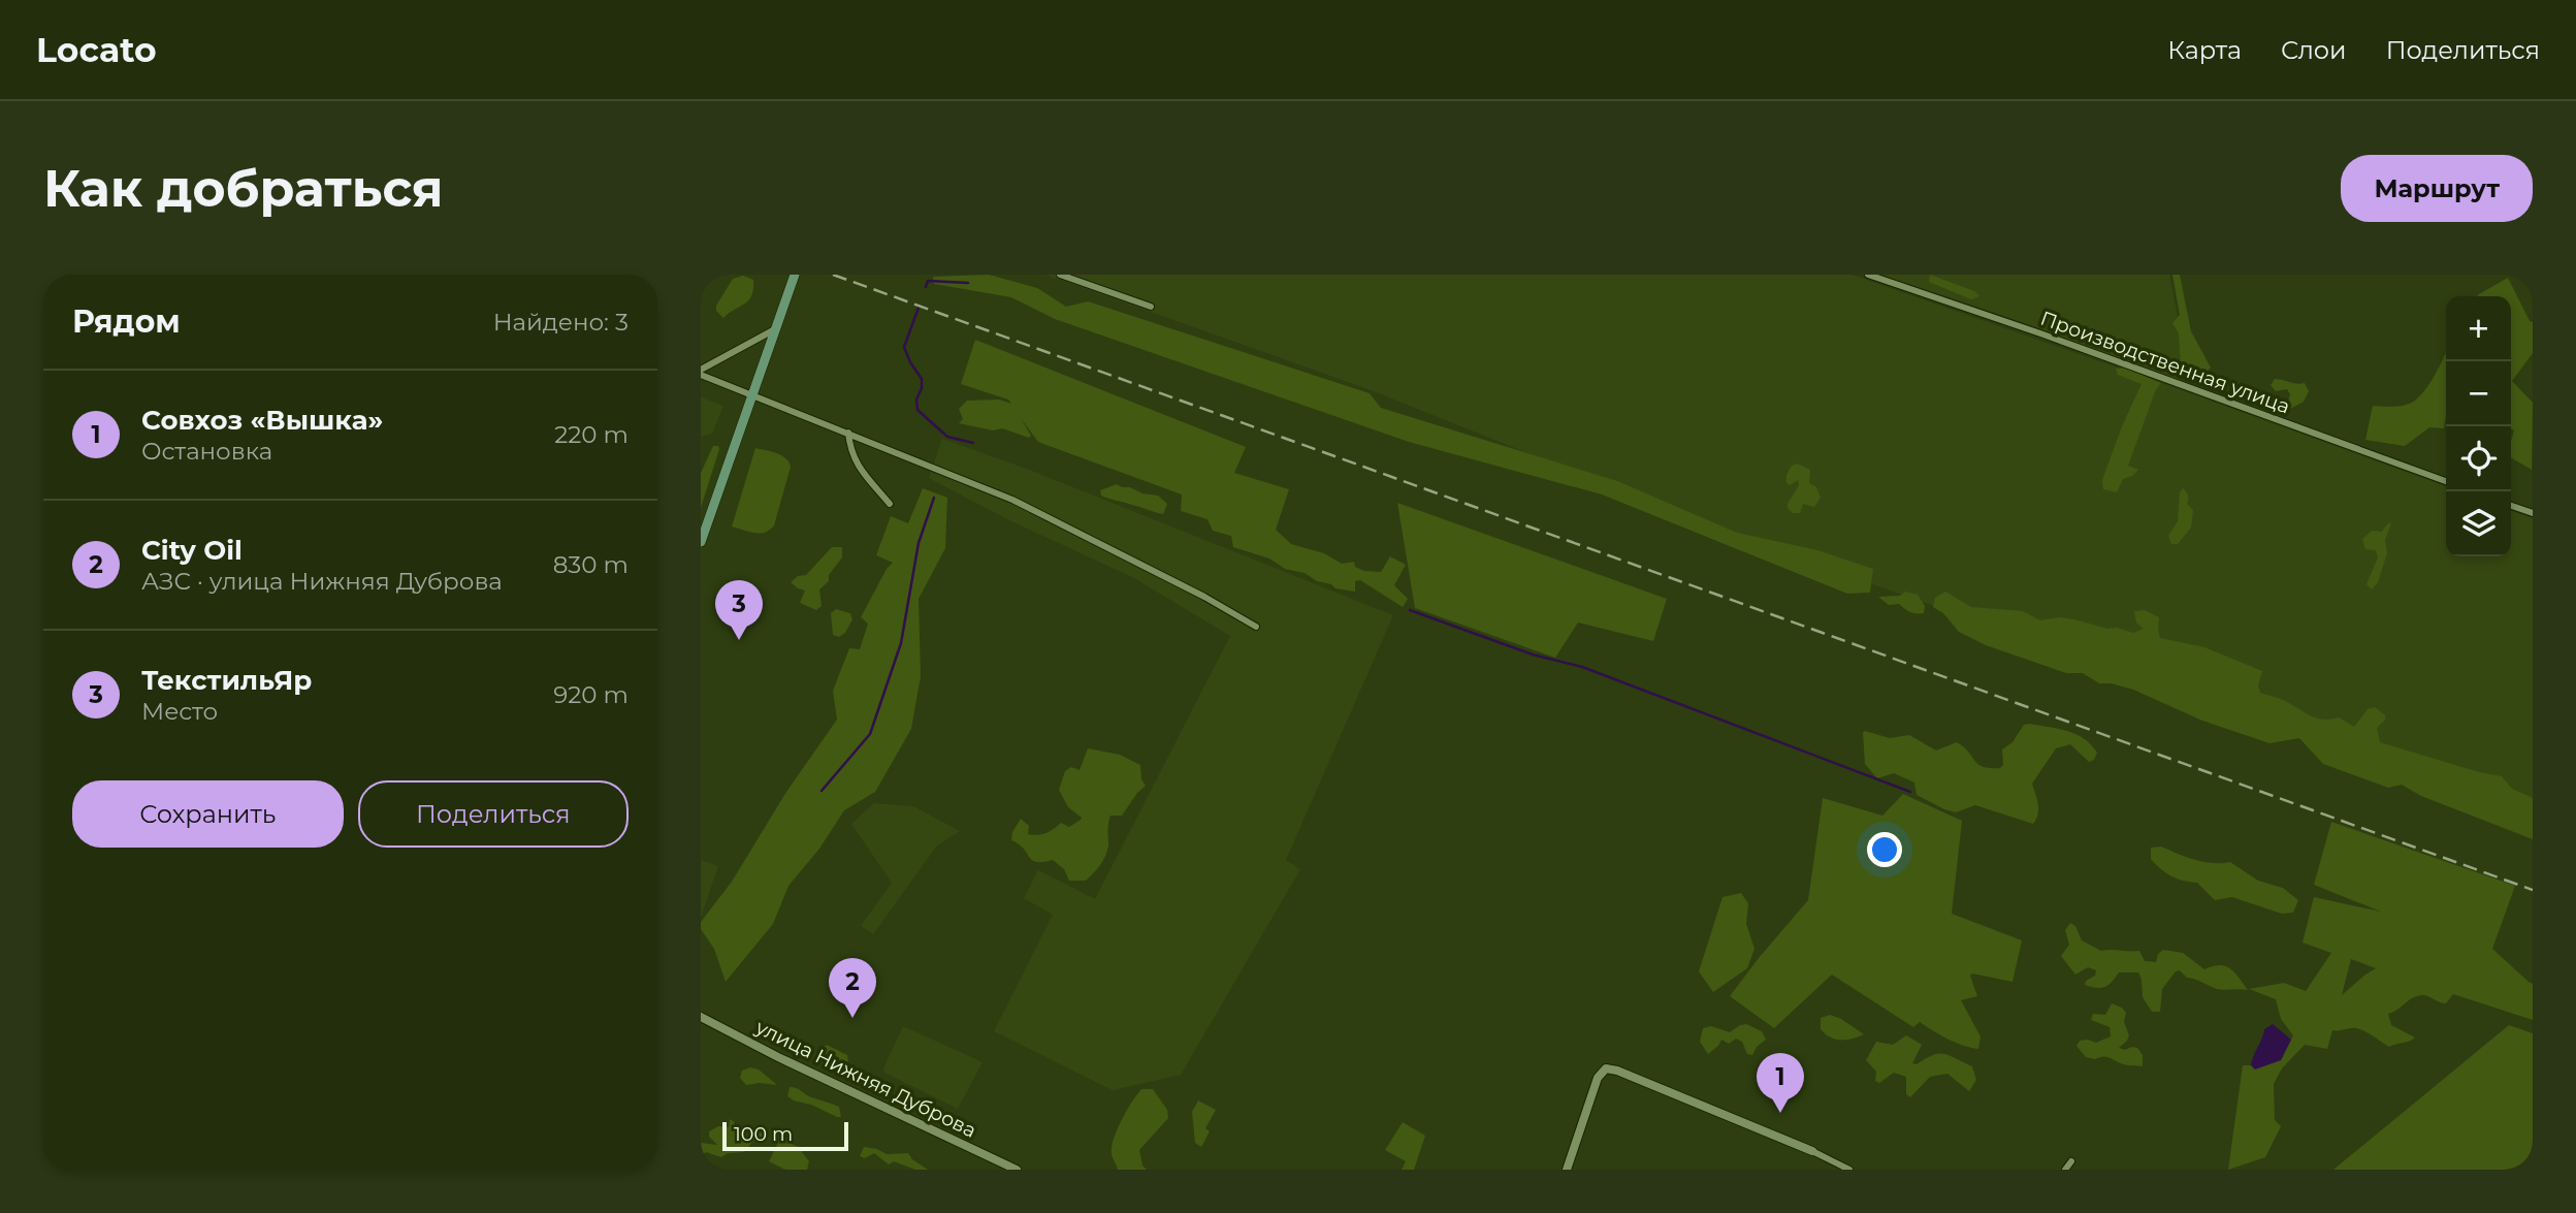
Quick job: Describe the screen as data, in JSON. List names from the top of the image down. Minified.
{"streets":{"street":["Производственная улица","улица Нижняя Дуброва"]},"scale_bar":"100 m","page":{"header":"Locato","nav":["Карта","Слои","Поделиться"],"buttons":["Маршрут",["Сохранить","Поделиться"]],"title":"Как добраться","heading":["Рядом","Найдено: 3"],"map_buttons":["+","−"],"list":[{"mark":"1","name":"Совхоз «Вышка»","note":"Остановка","value":"220 m"},{"mark":"2","name":"City Oil","note":"АЗС · улица Нижняя Дуброва","value":"830 m"},{"mark":"3","name":"ТекстильЯр","note":"Место","value":"920 m"}],"pins":["3","2","1"],"scale":"100 m"}}
